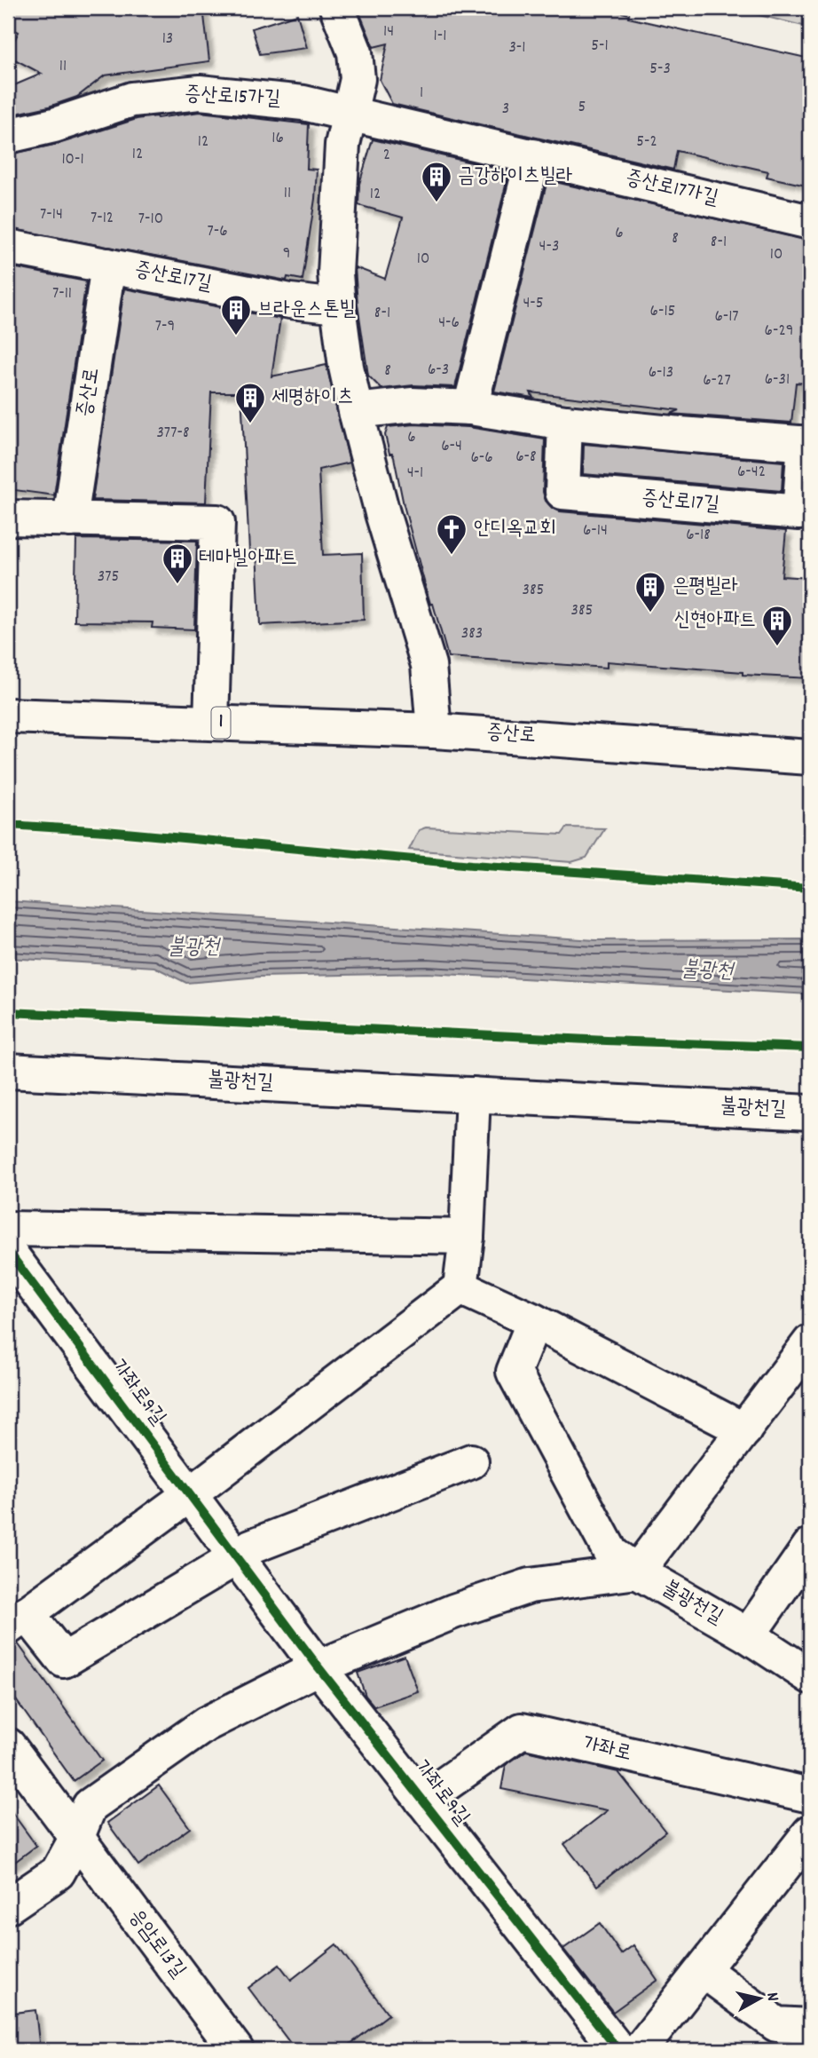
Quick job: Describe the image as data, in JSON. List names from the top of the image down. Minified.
{"streets":{"street":["증산로15가길","증산로17가길","증산로17길","증산로","1","불광천길","가좌로9길","가좌로","응암로13길"]},"crossings":[["증산로15가길","증산로17가길"],["증산로17길","증산로"],["가좌로9길","가좌로"]],"water":["불광천"],"places":{"building":["금강하이츠빌라","브라운스톤빌","세명하이츠","테마빌아파트","은평빌라","신현아파트"],"church":["안디옥교회"]},"house_numbers":["14","1-1","13","5-1","3-1","11","5-3","1","5","3","16","12","5-2","12","2","10-1","11","12","7-14","7-12","7-10","7-6","6","8","8-1","4-3","9","10","10","7-11","4-5","6-15","8-1","6-17","4-6","7-9","6-29","6-3","8","6-13","6-31","6-27","377-8","6","6-4","6-8","6-6","6-42","4-1","6-14","6-18","375","385","385","383"],"north":"right"}
